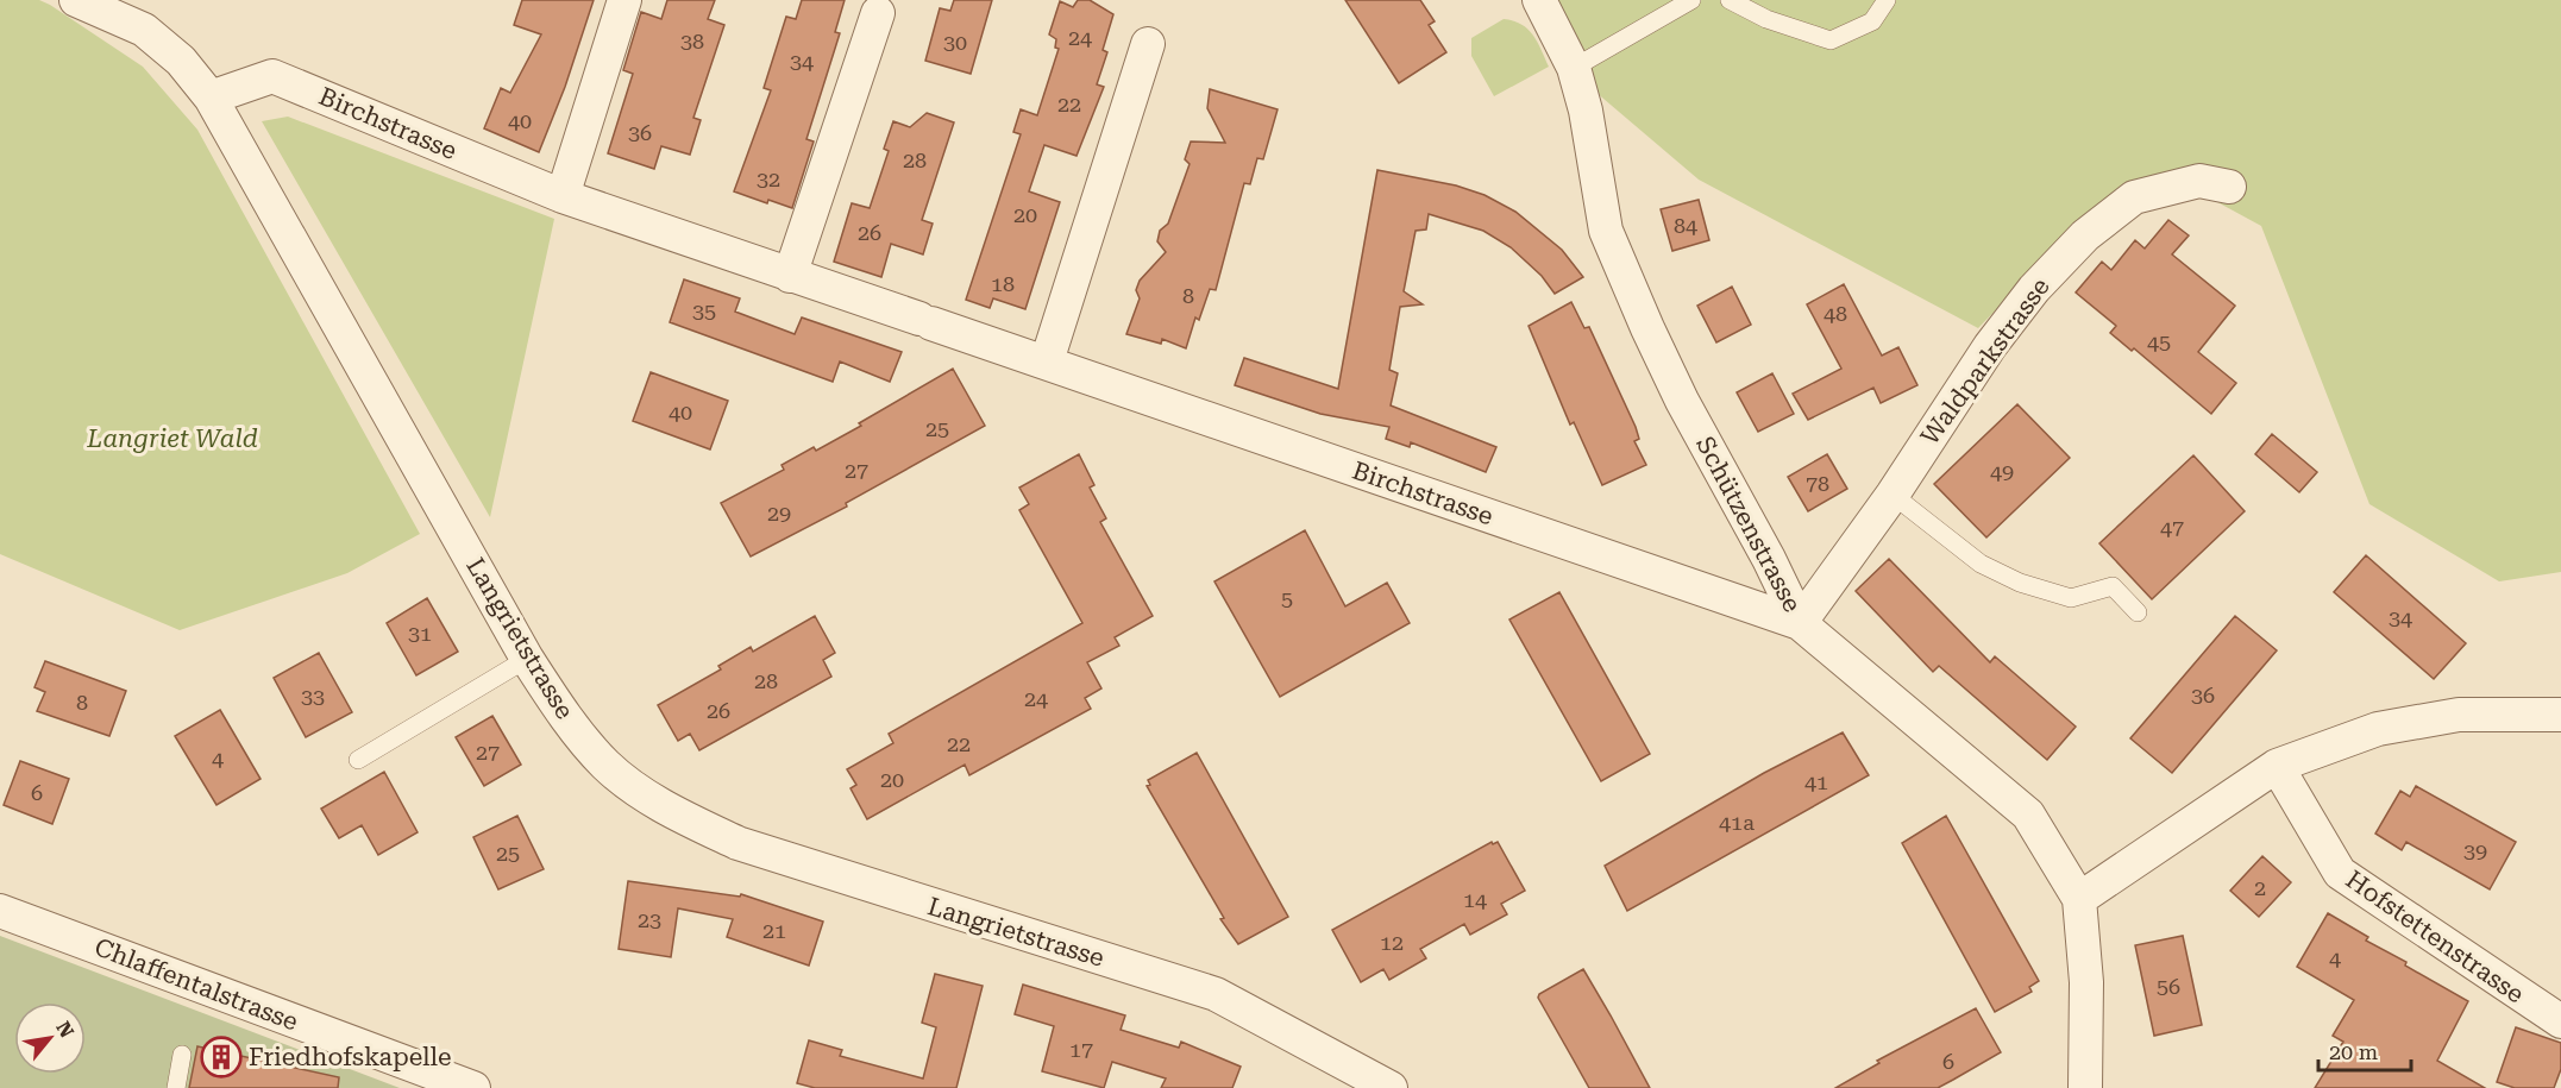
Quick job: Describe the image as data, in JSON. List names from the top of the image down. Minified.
{"streets":{"street":["Birchstrasse","Waldparkstrasse","Schützenstrasse","Langrietstrasse","Hofstettenstrasse","Chlaffentalstrasse"]},"crossings":[["Birchstrasse","Waldparkstrasse"],["Birchstrasse","Schützenstrasse"],["Birchstrasse","Langrietstrasse"],["Waldparkstrasse","Schützenstrasse"]],"parks":["Langriet Wald"],"places":{"building":["Friedhofskapelle"]},"house_numbers":["24","38","30","34","22","40","36","28","32","20","84","26","18","8","35","48","45","40","25","27","49","78","29","47","5","34","31","28","36","33","24","8","26","22","27","4","20","41","6","41a","39","25","2","14","23","21","12","4","56","17","6"],"scale_bar":"20 m","north":"top right"}
